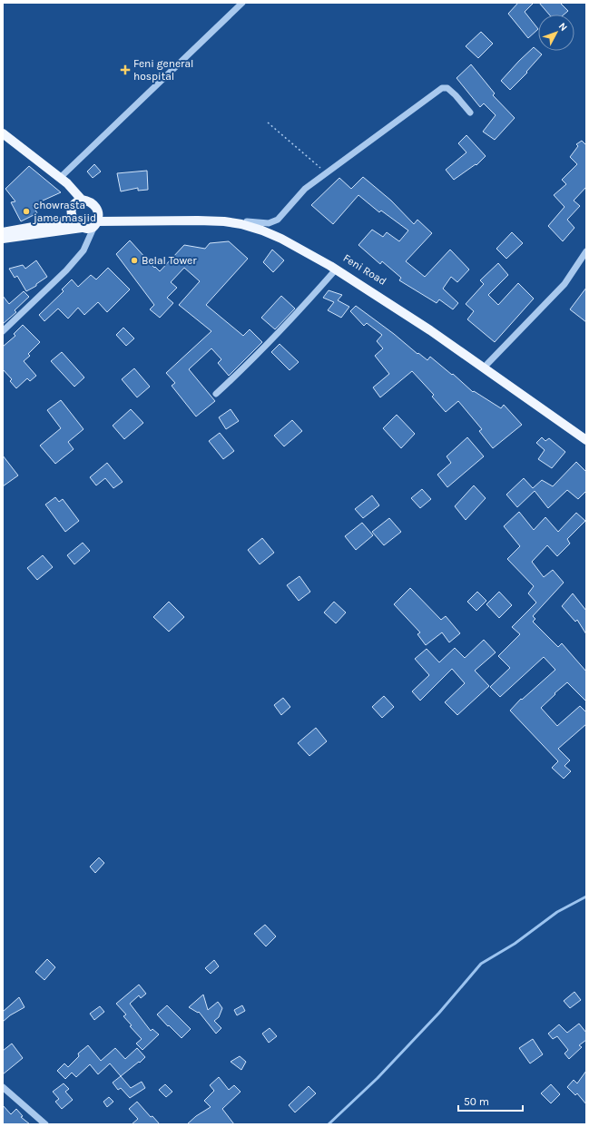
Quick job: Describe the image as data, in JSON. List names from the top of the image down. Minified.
{"streets":{"main road":["Feni Road"]},"places":{"health":["Feni general hospital"],"other":["chowrasta jame masjid","Belal Tower"]},"scale_bar":"50 m","north":"top right"}
